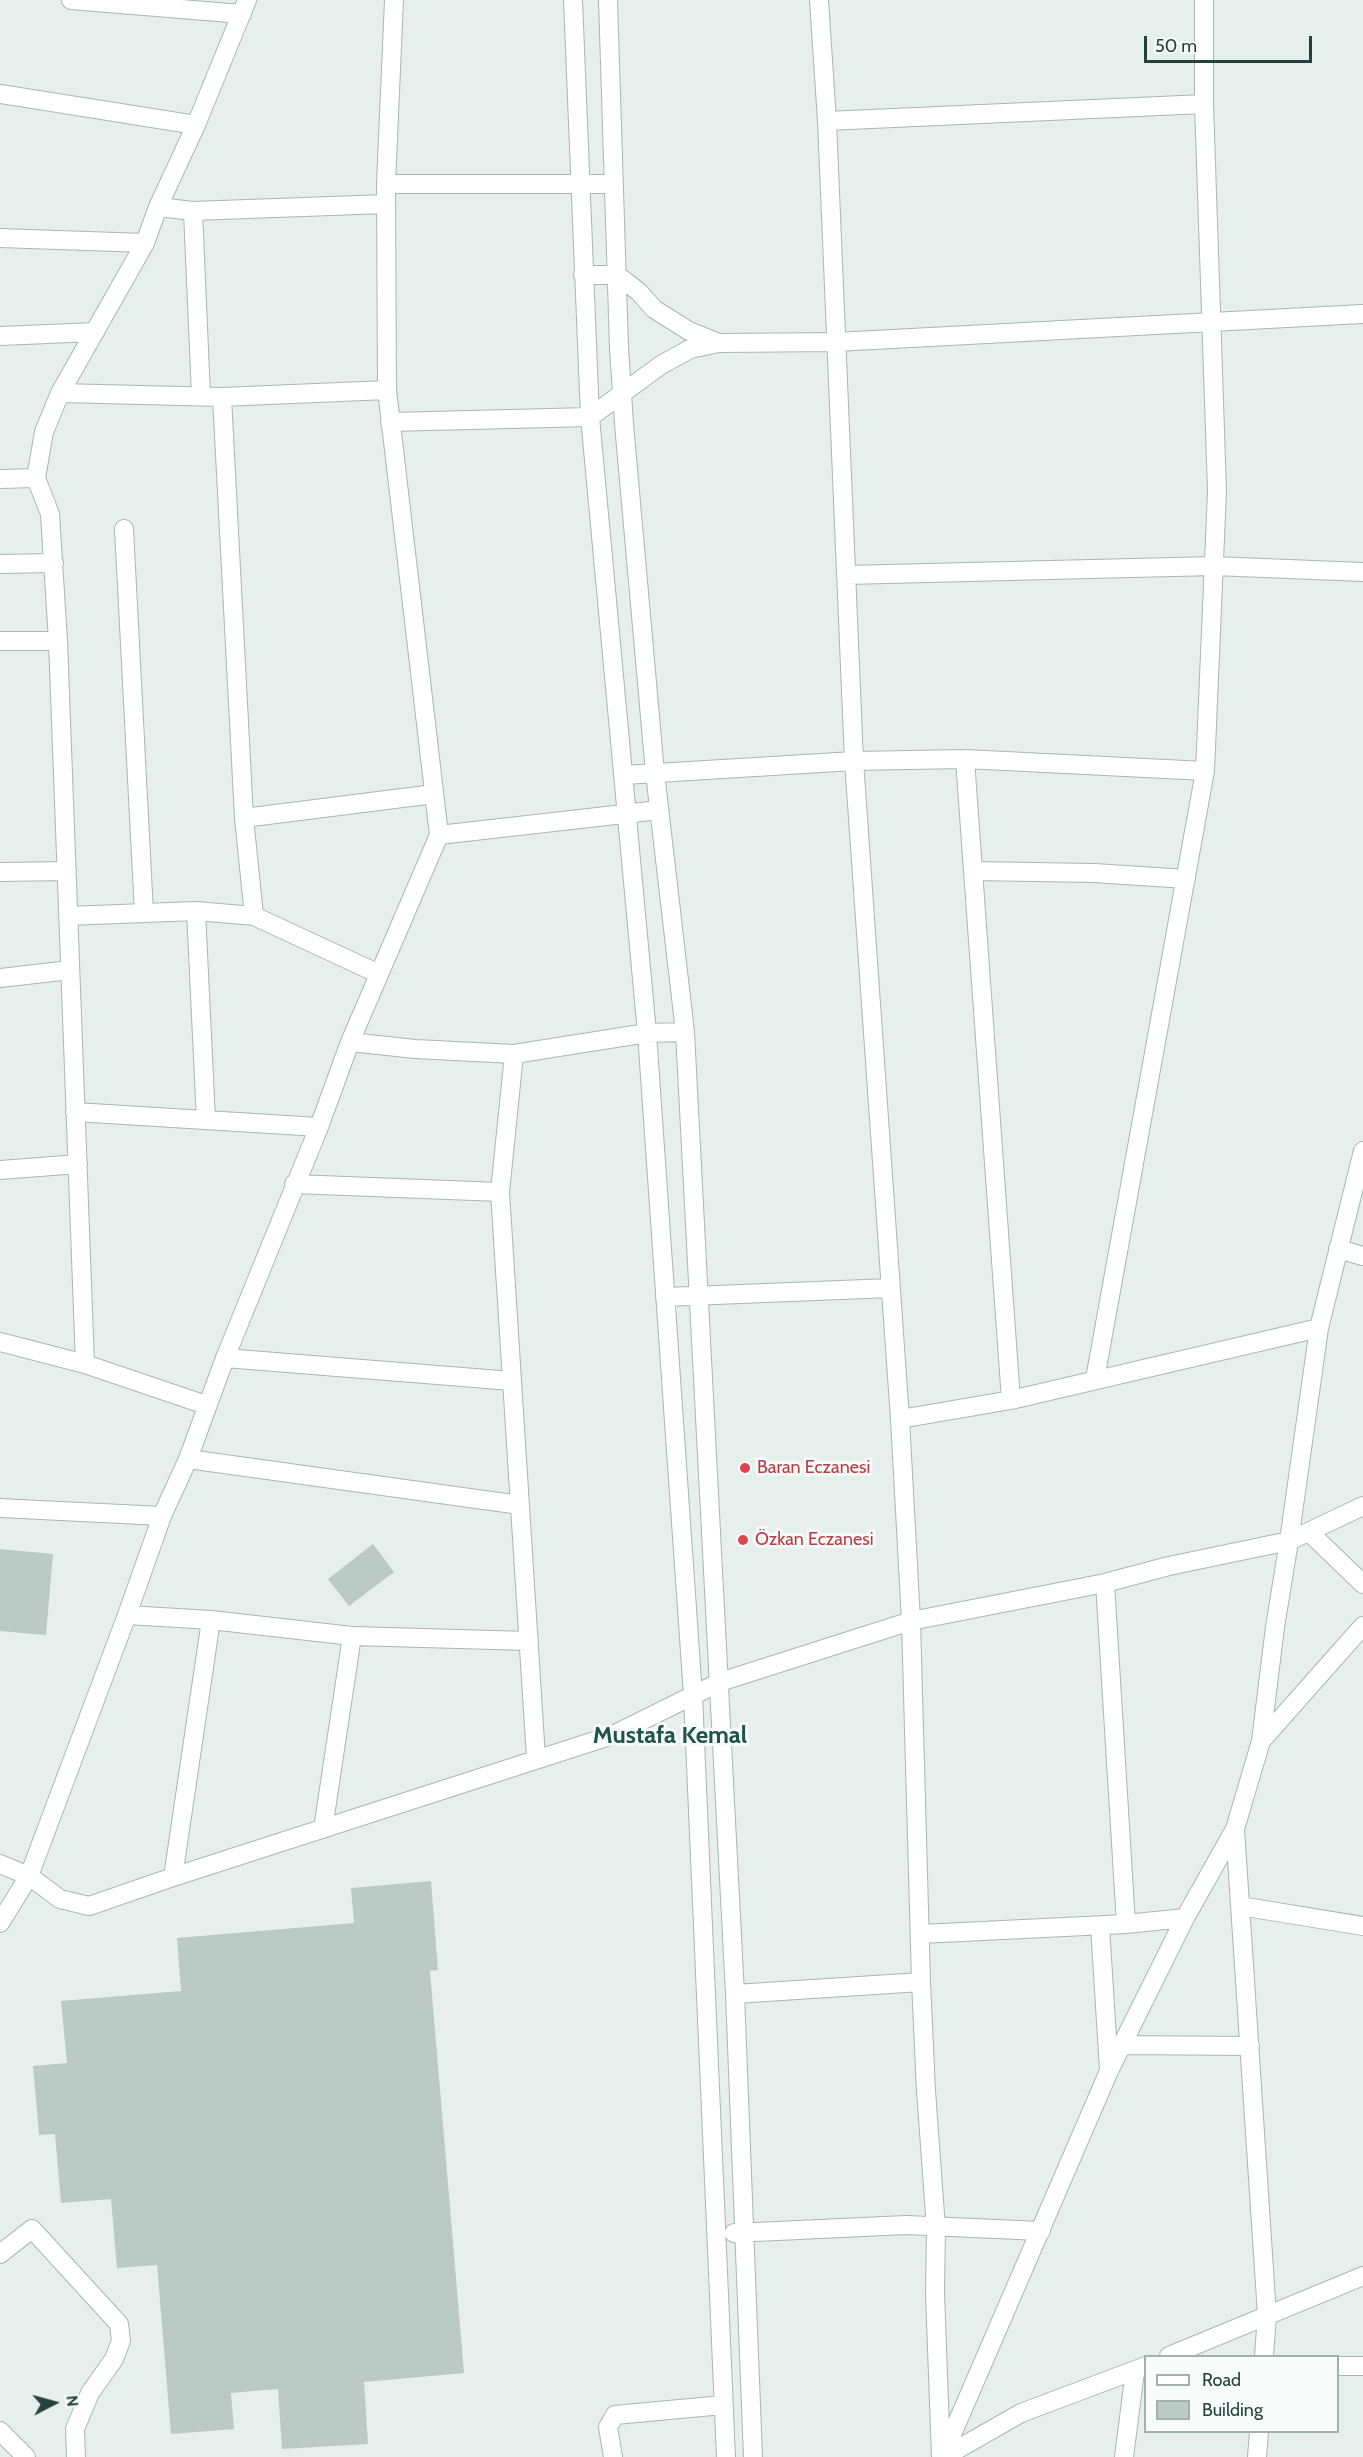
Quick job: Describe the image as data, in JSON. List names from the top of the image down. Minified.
{"districts":["Mustafa Kemal"],"places":["Baran Eczanesi","Özkan Eczanesi"],"legend":["Road","Building"],"scale_bar":"50 m","north":"right"}
